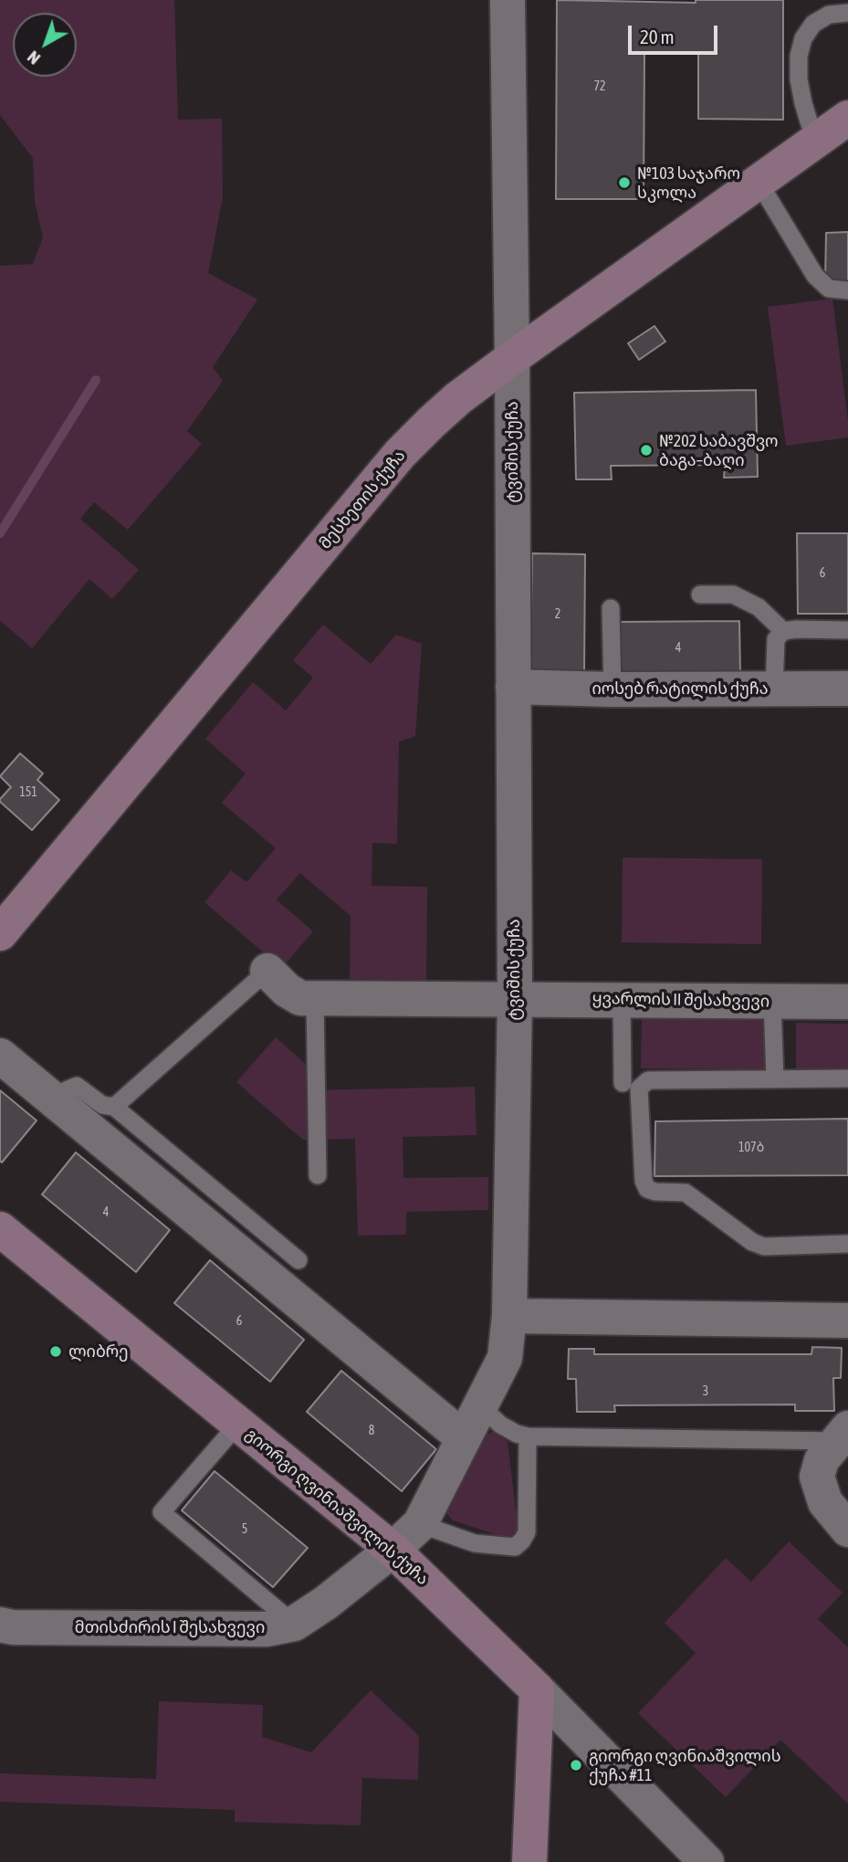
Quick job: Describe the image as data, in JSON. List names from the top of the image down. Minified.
{"streets":{"street":["ტვიშის ქუჩა","მესხეთის ქუჩა","იოსებ რატილის ქუჩა","ყვარლის II შესახვევი","გიორგი ღვინიაშვილის ქუჩა","მთისძირის I შესახვევი"]},"crossings":[["ტვიშის ქუჩა","მესხეთის ქუჩა"],["ტვიშის ქუჩა","იოსებ რატილის ქუჩა"],["ტვიშის ქუჩა","ყვარლის II შესახვევი"],["ტვიშის ქუჩა","გიორგი ღვინიაშვილის ქუჩა"],["ტვიშის ქუჩა","მთისძირის I შესახვევი"],["გიორგი ღვინიაშვილის ქუჩა","მთისძირის I შესახვევი"]],"places":["№103 საჯარო სკოლა","№202 საბავშვო ბაგა–ბაღი","ლიბრე","გიორგი ღვინიაშვილის ქუჩა #11"],"house_numbers":["72","6","2","4","151","107ბ","4","6","3","8","5"],"scale_bar":"20 m","north":"bottom left"}
